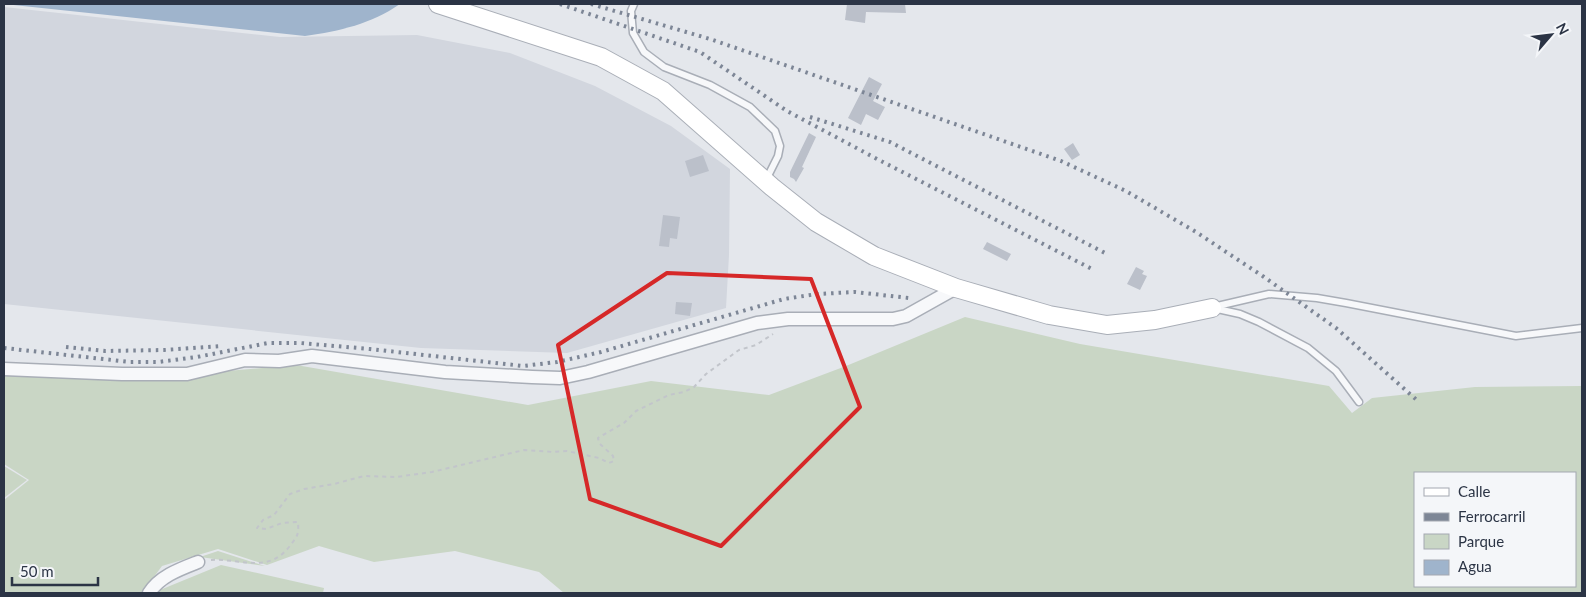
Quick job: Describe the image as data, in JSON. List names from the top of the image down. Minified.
{"legend":["Calle","Ferrocarril","Parque","Agua"],"scale_bar":"50 m","north":"top right"}
